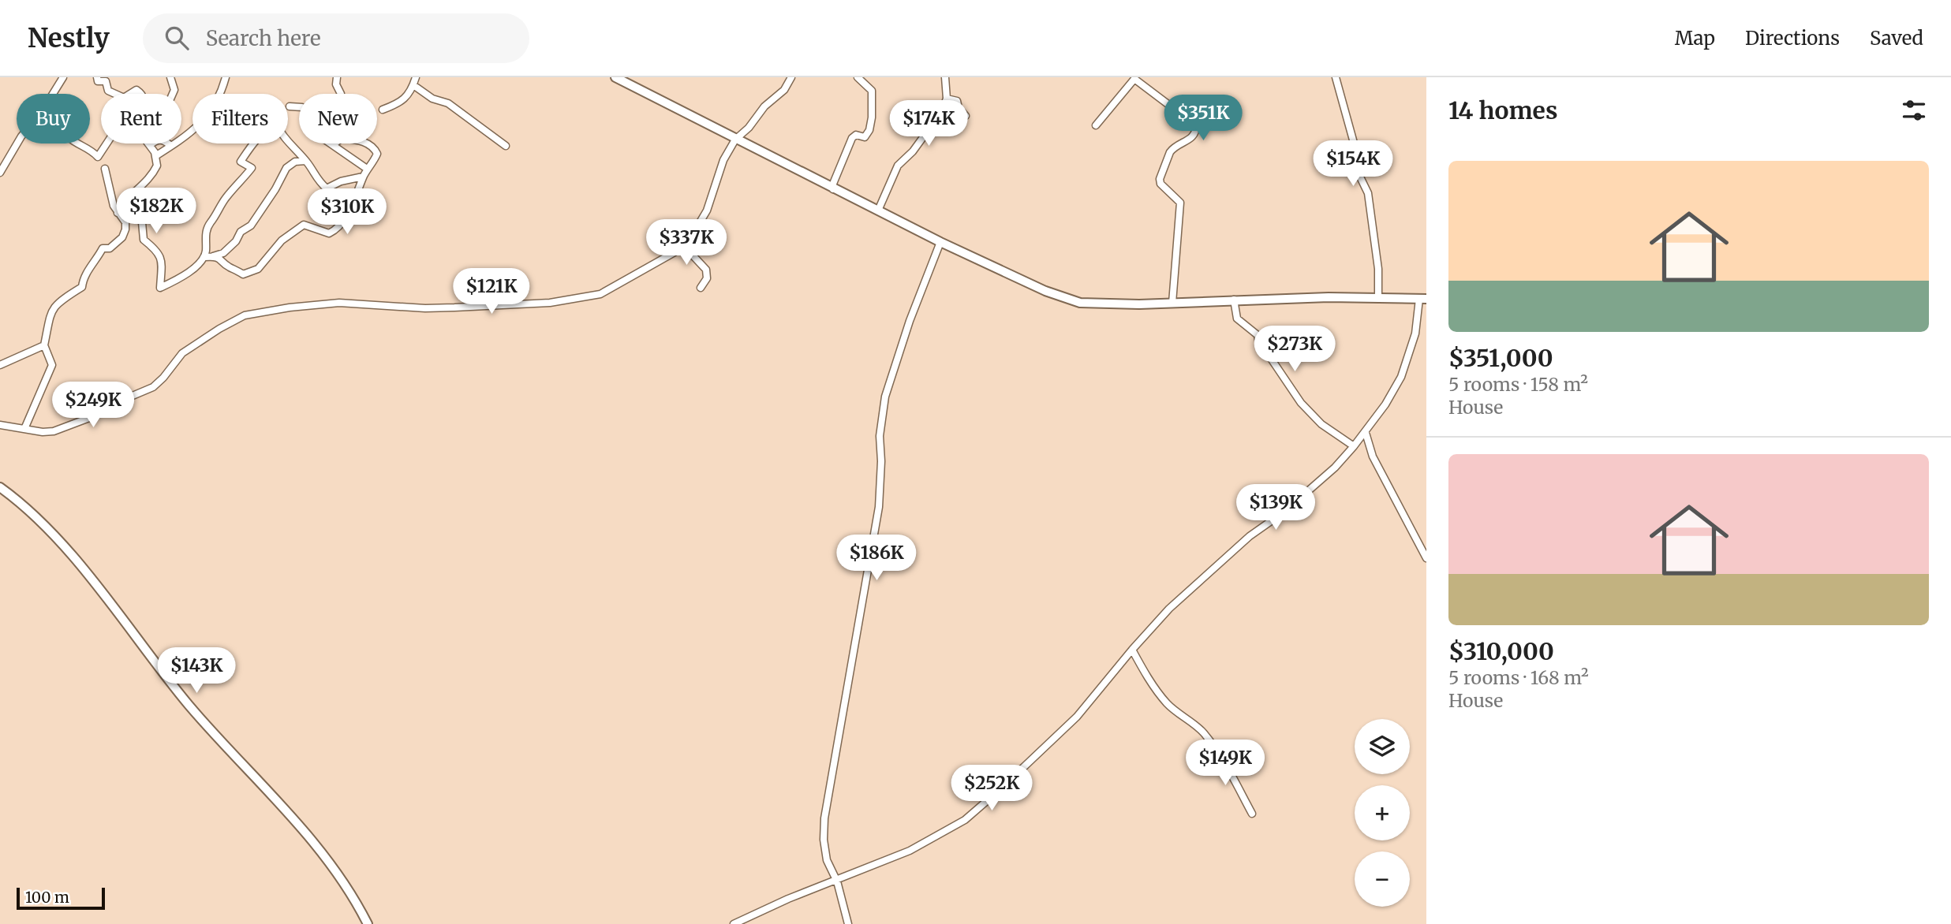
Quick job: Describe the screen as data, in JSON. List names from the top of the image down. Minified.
{"scale_bar":"100 m","page":{"header":"Nestly","search":"Search here","nav":["Map","Directions","Saved"],"heading":"14 homes","chip":["Buy","Rent","Filters","New"],"price":["$351K","$174K","$154K","$182K","$310K","$337K","$121K","$273K","$249K","$139K","$186K","$143K","$149K","$252K"],"list":[{"name":"$351,000","note":"5 rooms · 158 m² · House"},{"name":"$310,000","note":"5 rooms · 168 m² · House"}],"map_buttons":["+","−"],"scale":"100 m"}}
